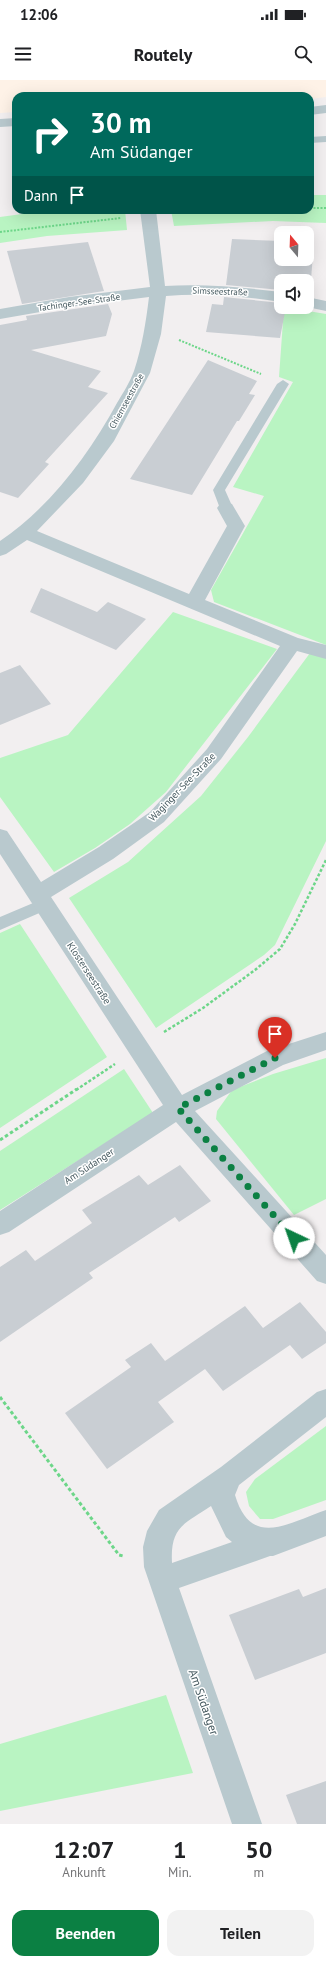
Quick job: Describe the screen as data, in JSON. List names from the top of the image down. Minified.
{"streets":{"street":["Simsseestraße","Tachinger-See-Straße","Chiemseestraße","Waginger-See-Straße","Klosterseestraße","Am Südanger"]},"crossings":[["Simsseestraße","Tachinger-See-Straße"],["Simsseestraße","Chiemseestraße"],["Tachinger-See-Straße","Chiemseestraße"],["Waginger-See-Straße","Klosterseestraße"],["Klosterseestraße","Am Südanger"]],"north":"top","page":{"status":"12:06","header":"Routely","turn":["30 m","Am Südanger"],"then":"Dann","eta":["12:07","Ankunft","1","Min.","50","m"],"buttons":["Beenden","Teilen"]}}
